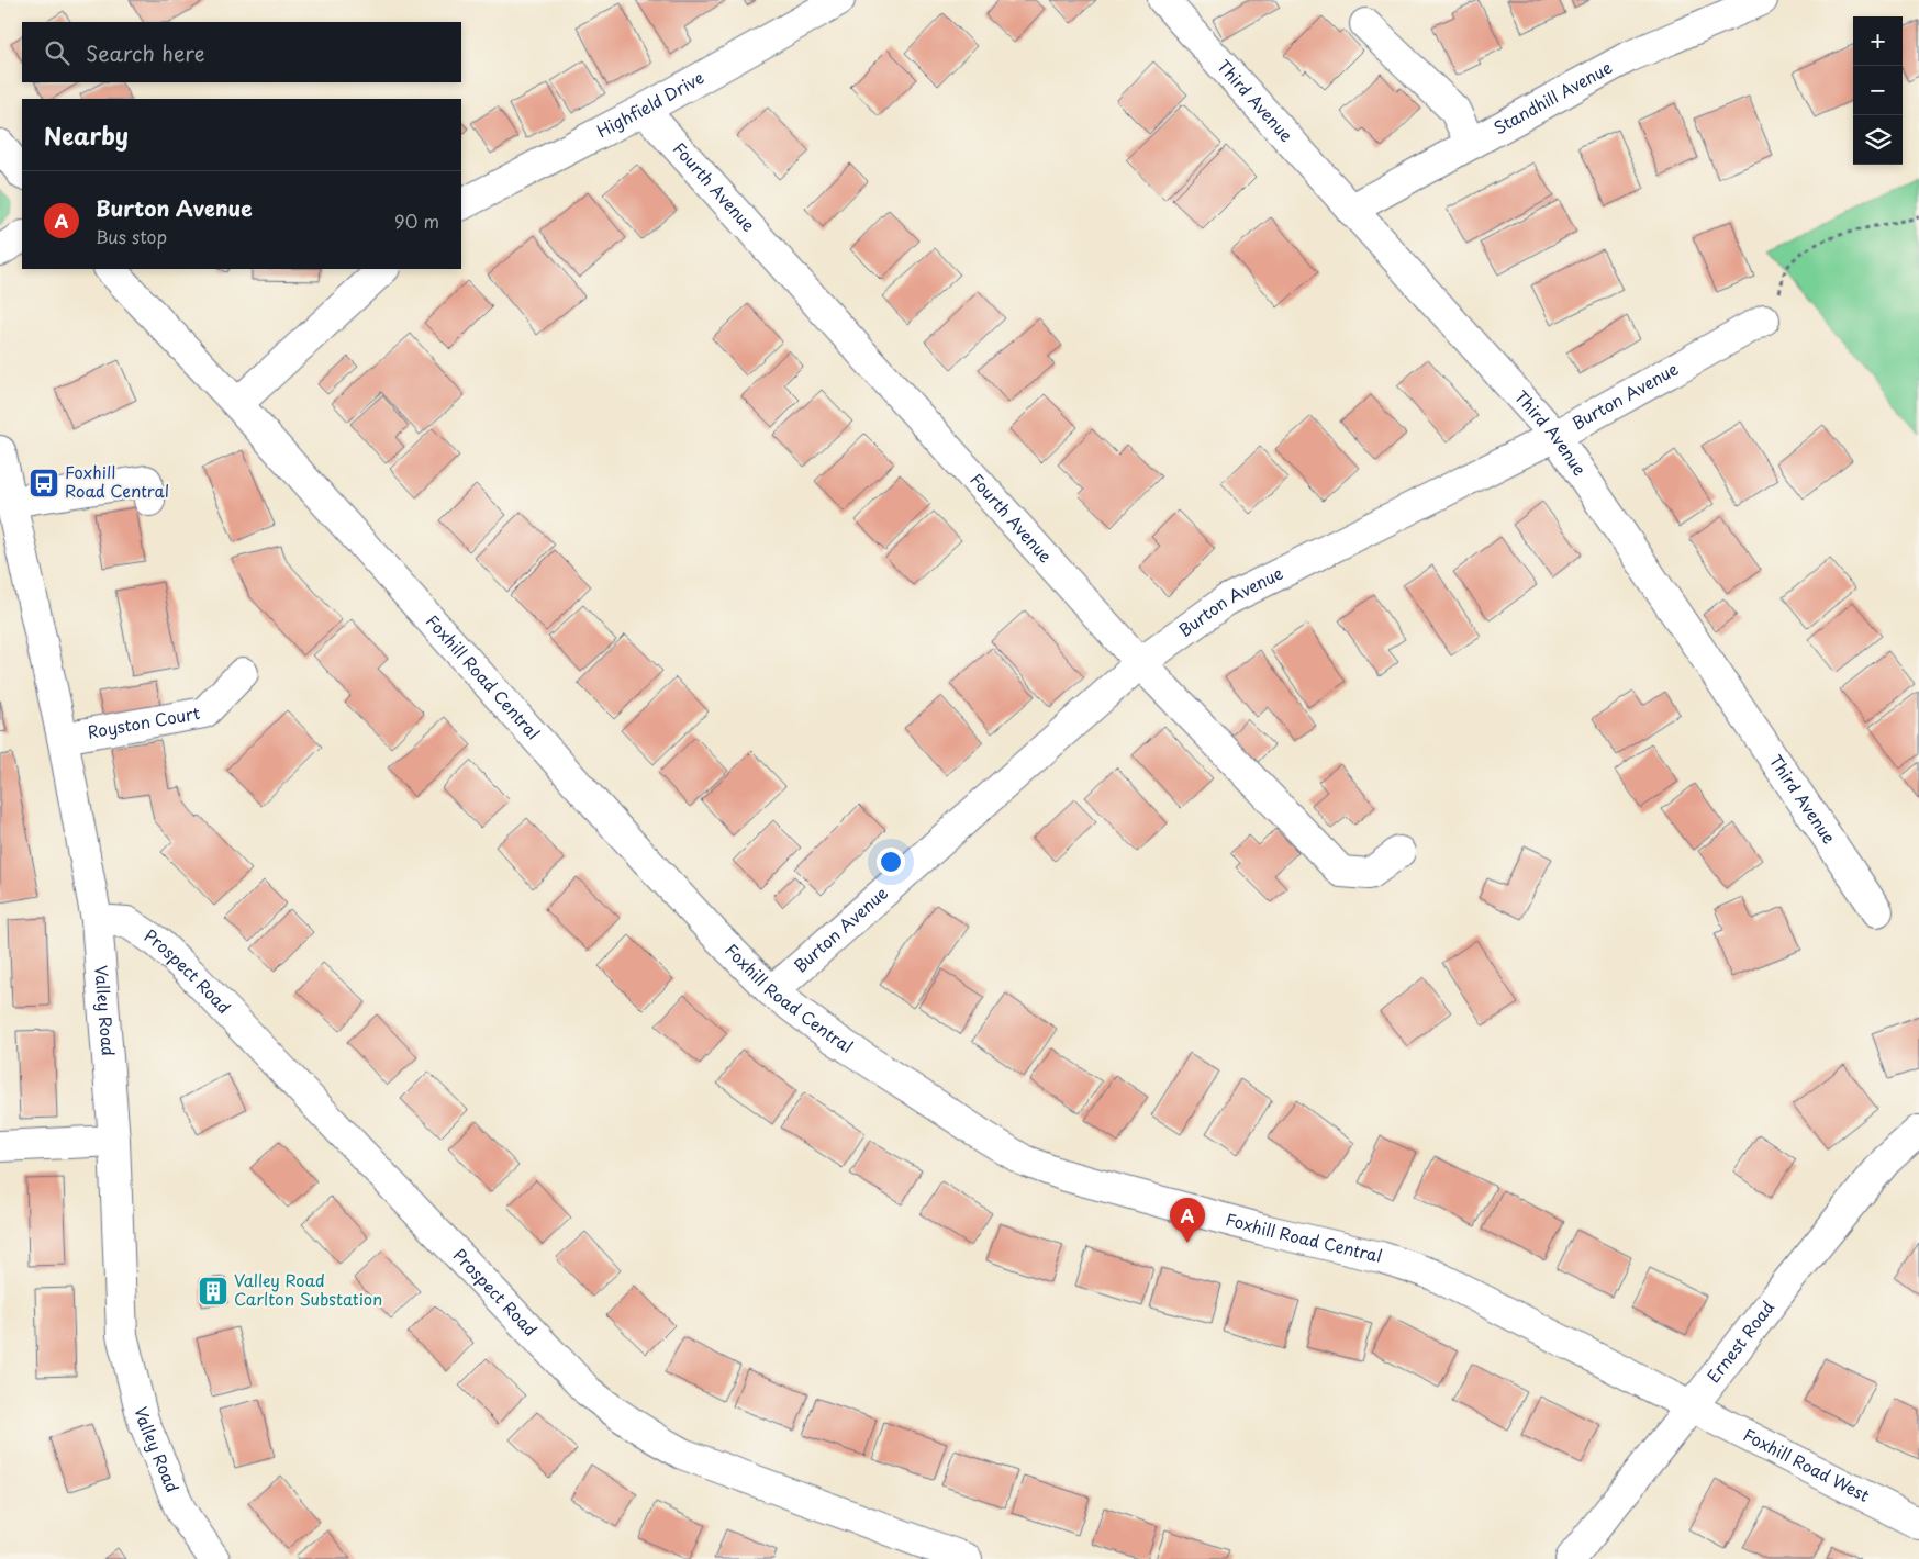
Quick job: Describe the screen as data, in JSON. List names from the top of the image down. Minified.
{"streets":{"street":["Standhill Avenue","Third Avenue","Highfield Drive","Fourth Avenue","Burton Avenue","Foxhill Road Central","Royston Court","Prospect Road","Valley Road","Ernest Road","Foxhill Road West"]},"crossings":[["Standhill Avenue","Third Avenue"],["Third Avenue","Burton Avenue"],["Highfield Drive","Fourth Avenue"],["Fourth Avenue","Burton Avenue"],["Burton Avenue","Foxhill Road Central"],["Foxhill Road Central","Ernest Road"],["Foxhill Road Central","Foxhill Road West"],["Royston Court","Valley Road"],["Prospect Road","Valley Road"],["Ernest Road","Foxhill Road West"]],"places":{"bus stop":["Foxhill Road Central"],"building":["Valley Road Carlton Substation"]},"page":{"map_buttons":["+","−"],"search":"Search here","heading":"Nearby","list":[{"mark":"A","name":"Burton Avenue","note":"Bus stop","value":"90 m"}],"pins":"A"}}
